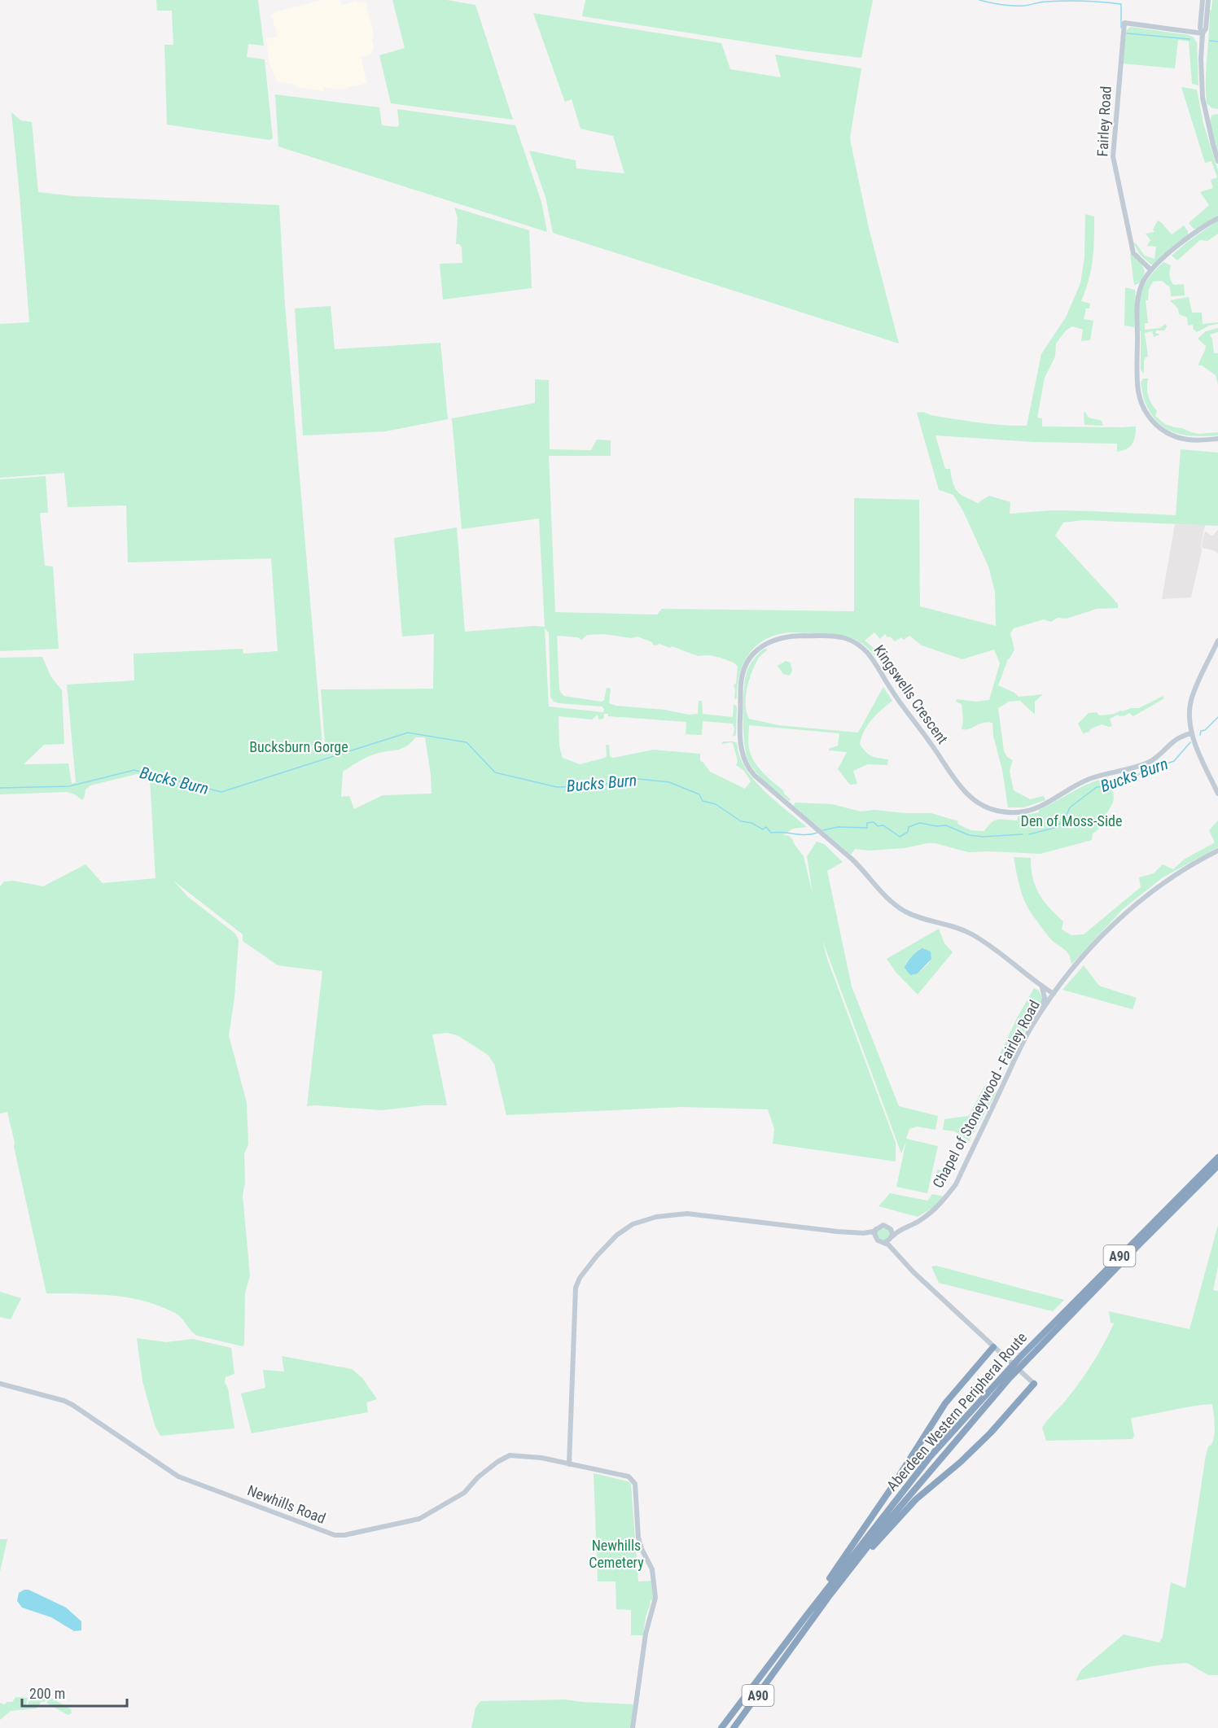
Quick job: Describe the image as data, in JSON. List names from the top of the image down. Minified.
{"streets":{"highway":["A90","Aberdeen Western Peripheral Route"],"street":["Fairley Road","Kingswells Crescent","Chapel of Stoneywood - Fairley Road","Newhills Road"]},"crossings":[["Kingswells Crescent","Chapel of Stoneywood - Fairley Road"],["A90","Aberdeen Western Peripheral Route"]],"water":["Bucks Burn"],"parks":["Bucksburn Gorge","Den of Moss-Side","Newhills Cemetery"],"scale_bar":"200 m"}
